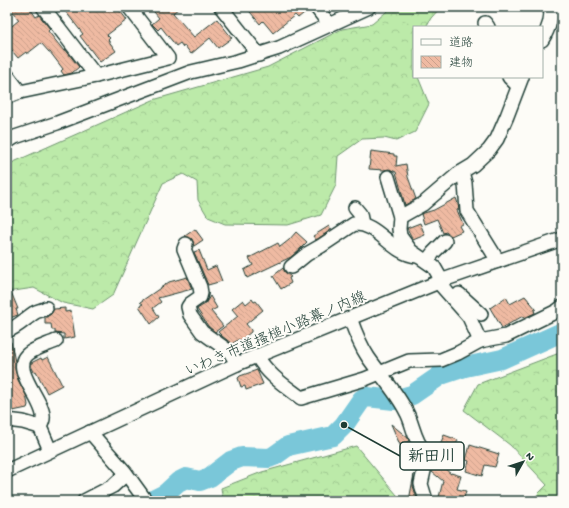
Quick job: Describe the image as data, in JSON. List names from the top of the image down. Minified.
{"streets":{"street":["いわき市道搔槌小路幕ノ内線"]},"places":["新田川"],"legend":["道路","建物"],"north":"top right"}
